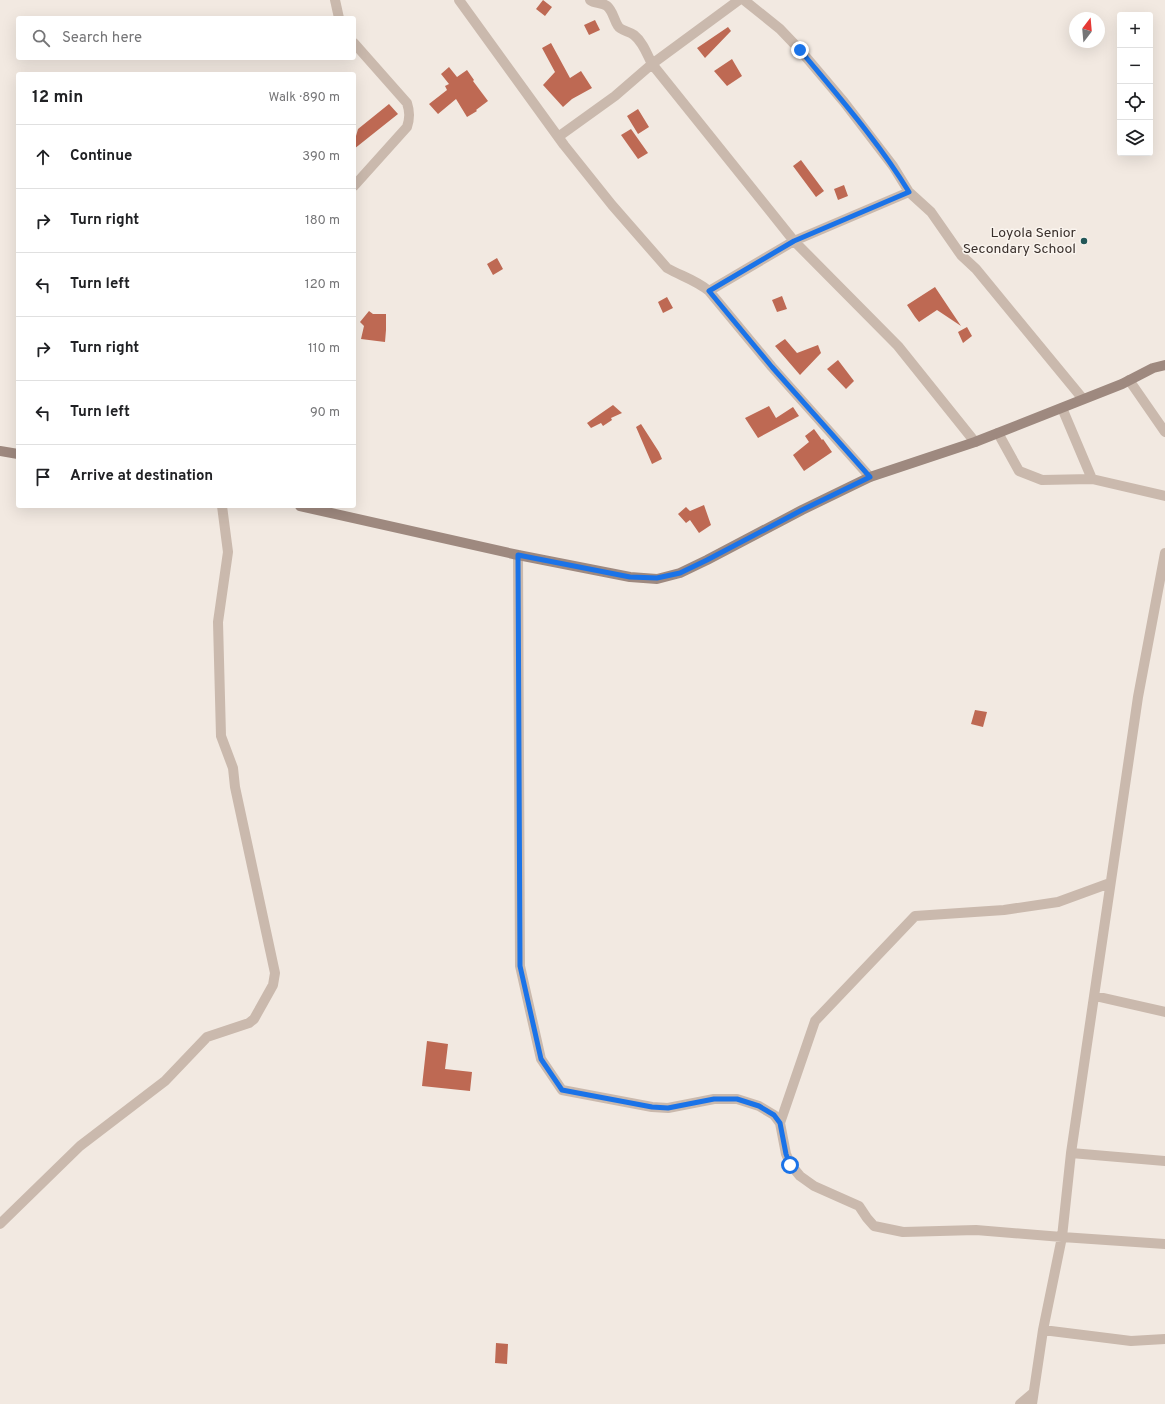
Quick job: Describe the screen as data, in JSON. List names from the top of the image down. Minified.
{"places":["Loyola Senior Secondary School"],"north":"top","page":{"map_buttons":["+","−"],"search":"Search here","heading":["12 min","Walk · 890 m"],"list":[["Continue","390 m"],["Turn right","180 m"],["Turn left","120 m"],["Turn right","110 m"],["Turn left","90 m"],"Arrive at destination"]}}
